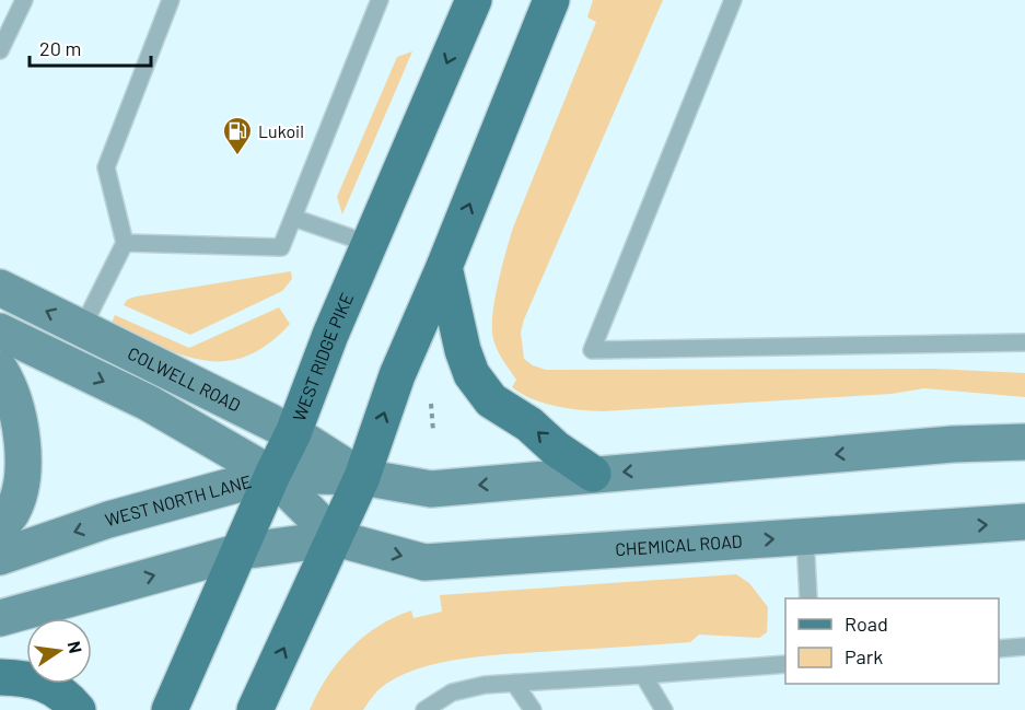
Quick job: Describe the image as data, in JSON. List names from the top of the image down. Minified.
{"streets":{"main road":["WEST RIDGE PIKE","COLWELL ROAD","WEST NORTH LANE","CHEMICAL ROAD"]},"crossings":[["WEST RIDGE PIKE","COLWELL ROAD"],["WEST RIDGE PIKE","WEST NORTH LANE"],["COLWELL ROAD","WEST NORTH LANE"]],"places":{"fuel station":["Lukoil"]},"legend":["Road","Park"],"scale_bar":"20 m","north":"right"}
